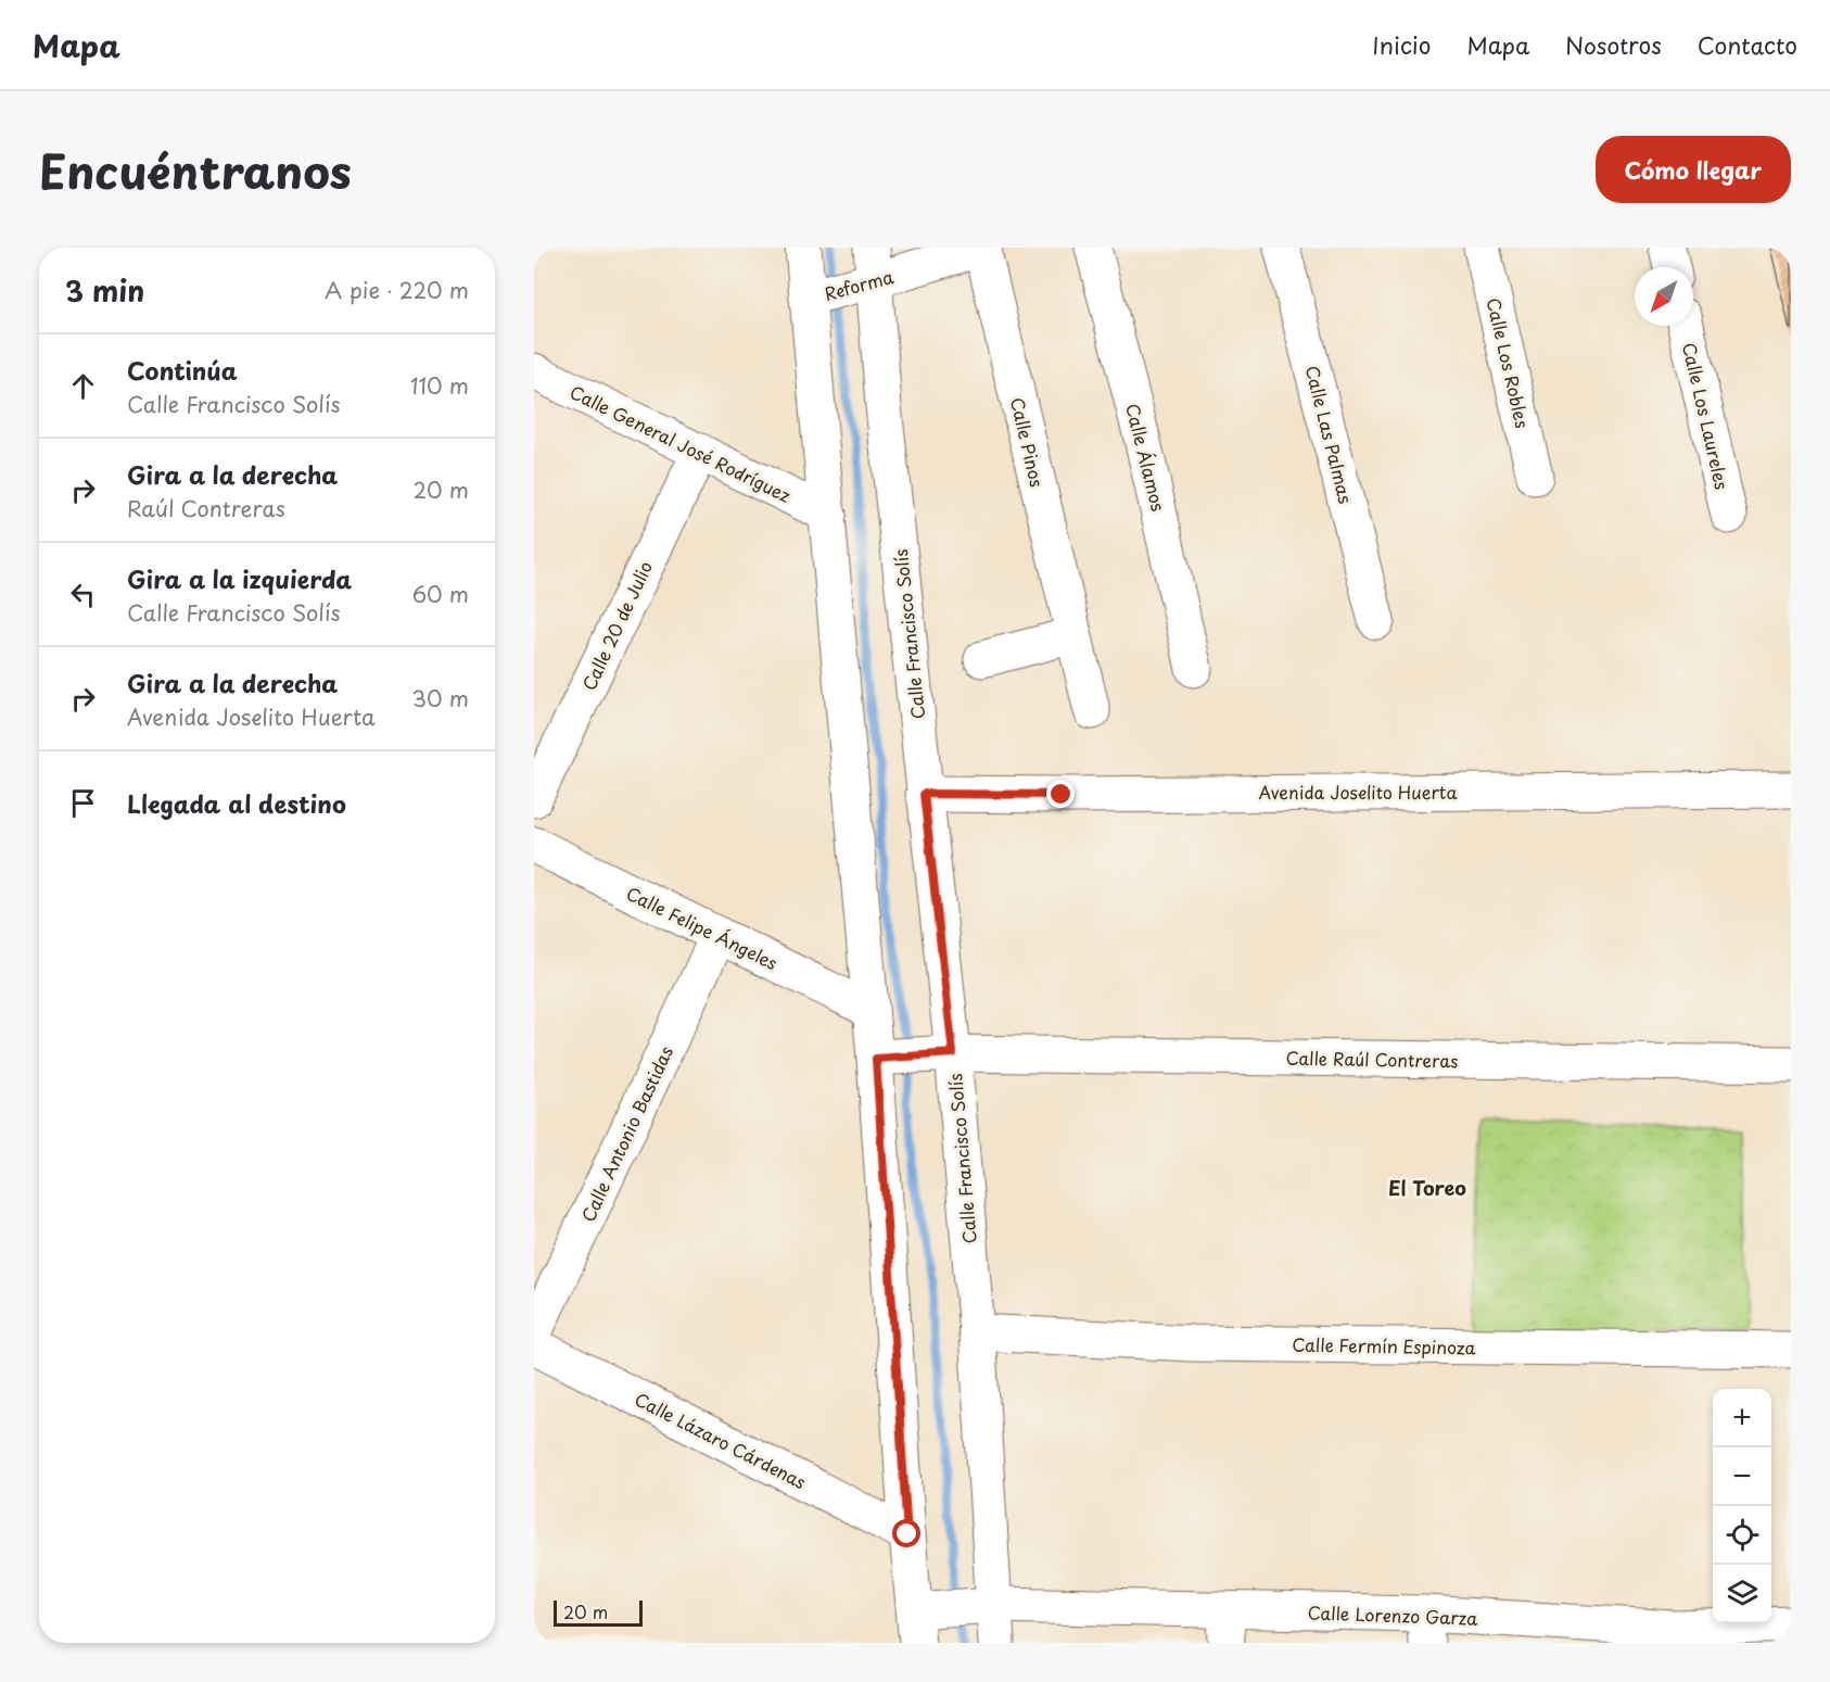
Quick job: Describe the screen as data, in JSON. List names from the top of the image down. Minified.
{"streets":{"street":["Reforma","Calle Los Robles","Calle Los Laureles","Calle Las Palmas","Calle Pinos","Calle General José Rodríguez","Calle Álamos","Calle 20 de Julio","Calle Francisco Solís","Avenida Joselito Huerta","Calle Felipe Ángeles","Calle Raúl Contreras","Calle Antonio Bastidas","Calle Fermín Espinoza","Calle Lázaro Cárdenas","Calle Lorenzo Garza"]},"crossings":[["Reforma","Calle Pinos"],["Reforma","Calle Francisco Solís"],["Calle General José Rodríguez","Calle 20 de Julio"],["Calle Francisco Solís","Avenida Joselito Huerta"],["Calle Francisco Solís","Calle Raúl Contreras"],["Calle Francisco Solís","Calle Fermín Espinoza"],["Calle Francisco Solís","Calle Lorenzo Garza"],["Calle Felipe Ángeles","Calle Antonio Bastidas"]],"districts":["El Toreo"],"scale_bar":"20 m","north":"bottom left","page":{"header":"Mapa","nav":["Inicio","Mapa","Nosotros","Contacto"],"title":"Encuéntranos","buttons":"Cómo llegar","heading":["3 min","A pie · 220 m"],"list":[["Continúa","Calle Francisco Solís","110 m"],["Gira a la derecha","Raúl Contreras","20 m"],["Gira a la izquierda","Calle Francisco Solís","60 m"],["Gira a la derecha","Avenida Joselito Huerta","30 m"],"Llegada al destino"],"map_buttons":["+","−"],"scale":"20 m"}}
